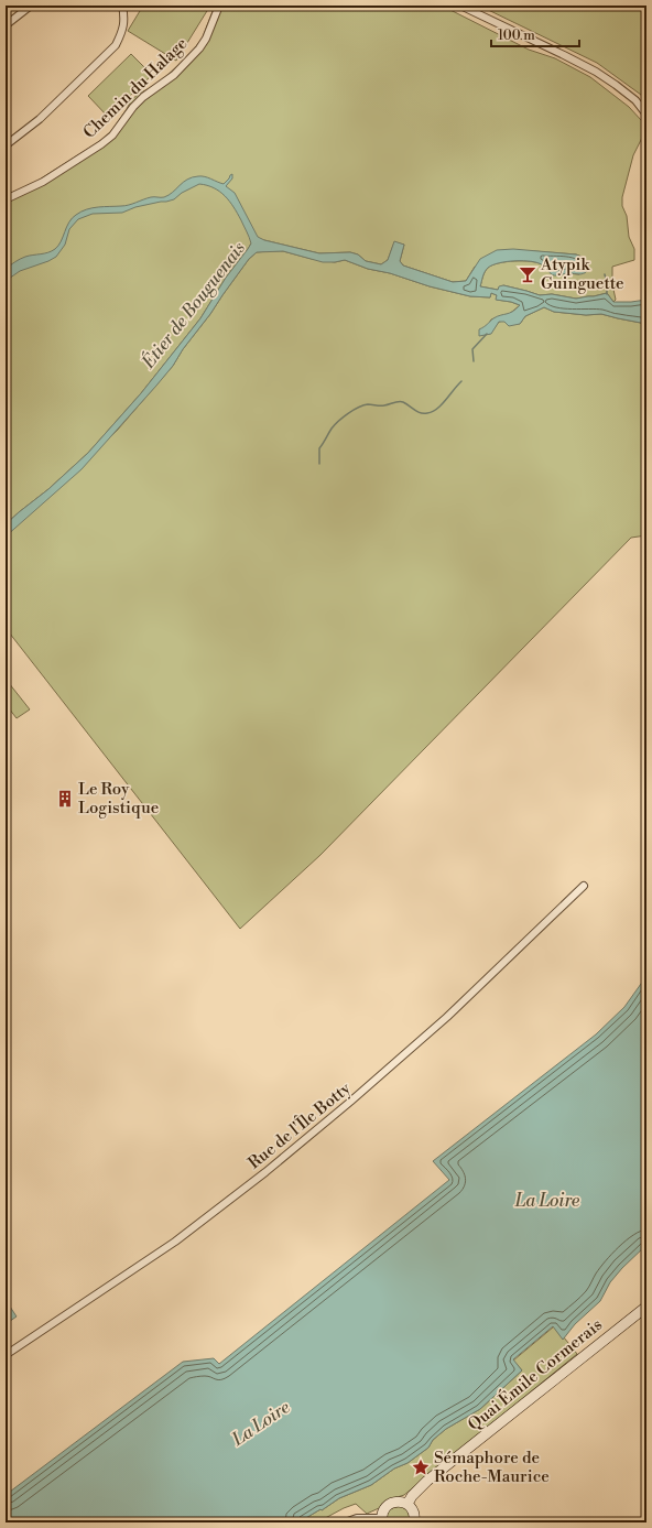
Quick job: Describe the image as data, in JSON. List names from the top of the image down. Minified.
{"streets":{"main road":["Quai Émile Cormerais"],"street":["Chemin du Halage","Rue de l'Île Botty"]},"water":["Étier de Bouguenais","La Loire"],"places":{"bar":["Atypik Guinguette"],"building":["Le Roy Logistique"],"place":["Sémaphore de Roche-Maurice"]},"scale_bar":"100 m"}
